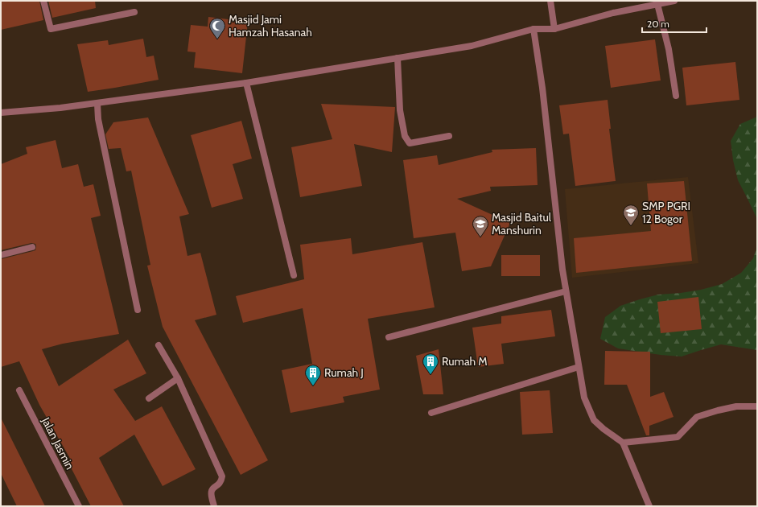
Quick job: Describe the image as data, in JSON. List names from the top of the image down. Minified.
{"streets":{"street":["Jalan Jasmin"]},"places":{"mosque":["Masjid Jami Hamzah Hasanah"],"school or university":["SMP PGRI 12 Bogor","Masjid Baitul Manshurin"],"building":["Rumah M","Rumah J"]},"scale_bar":"20 m"}
